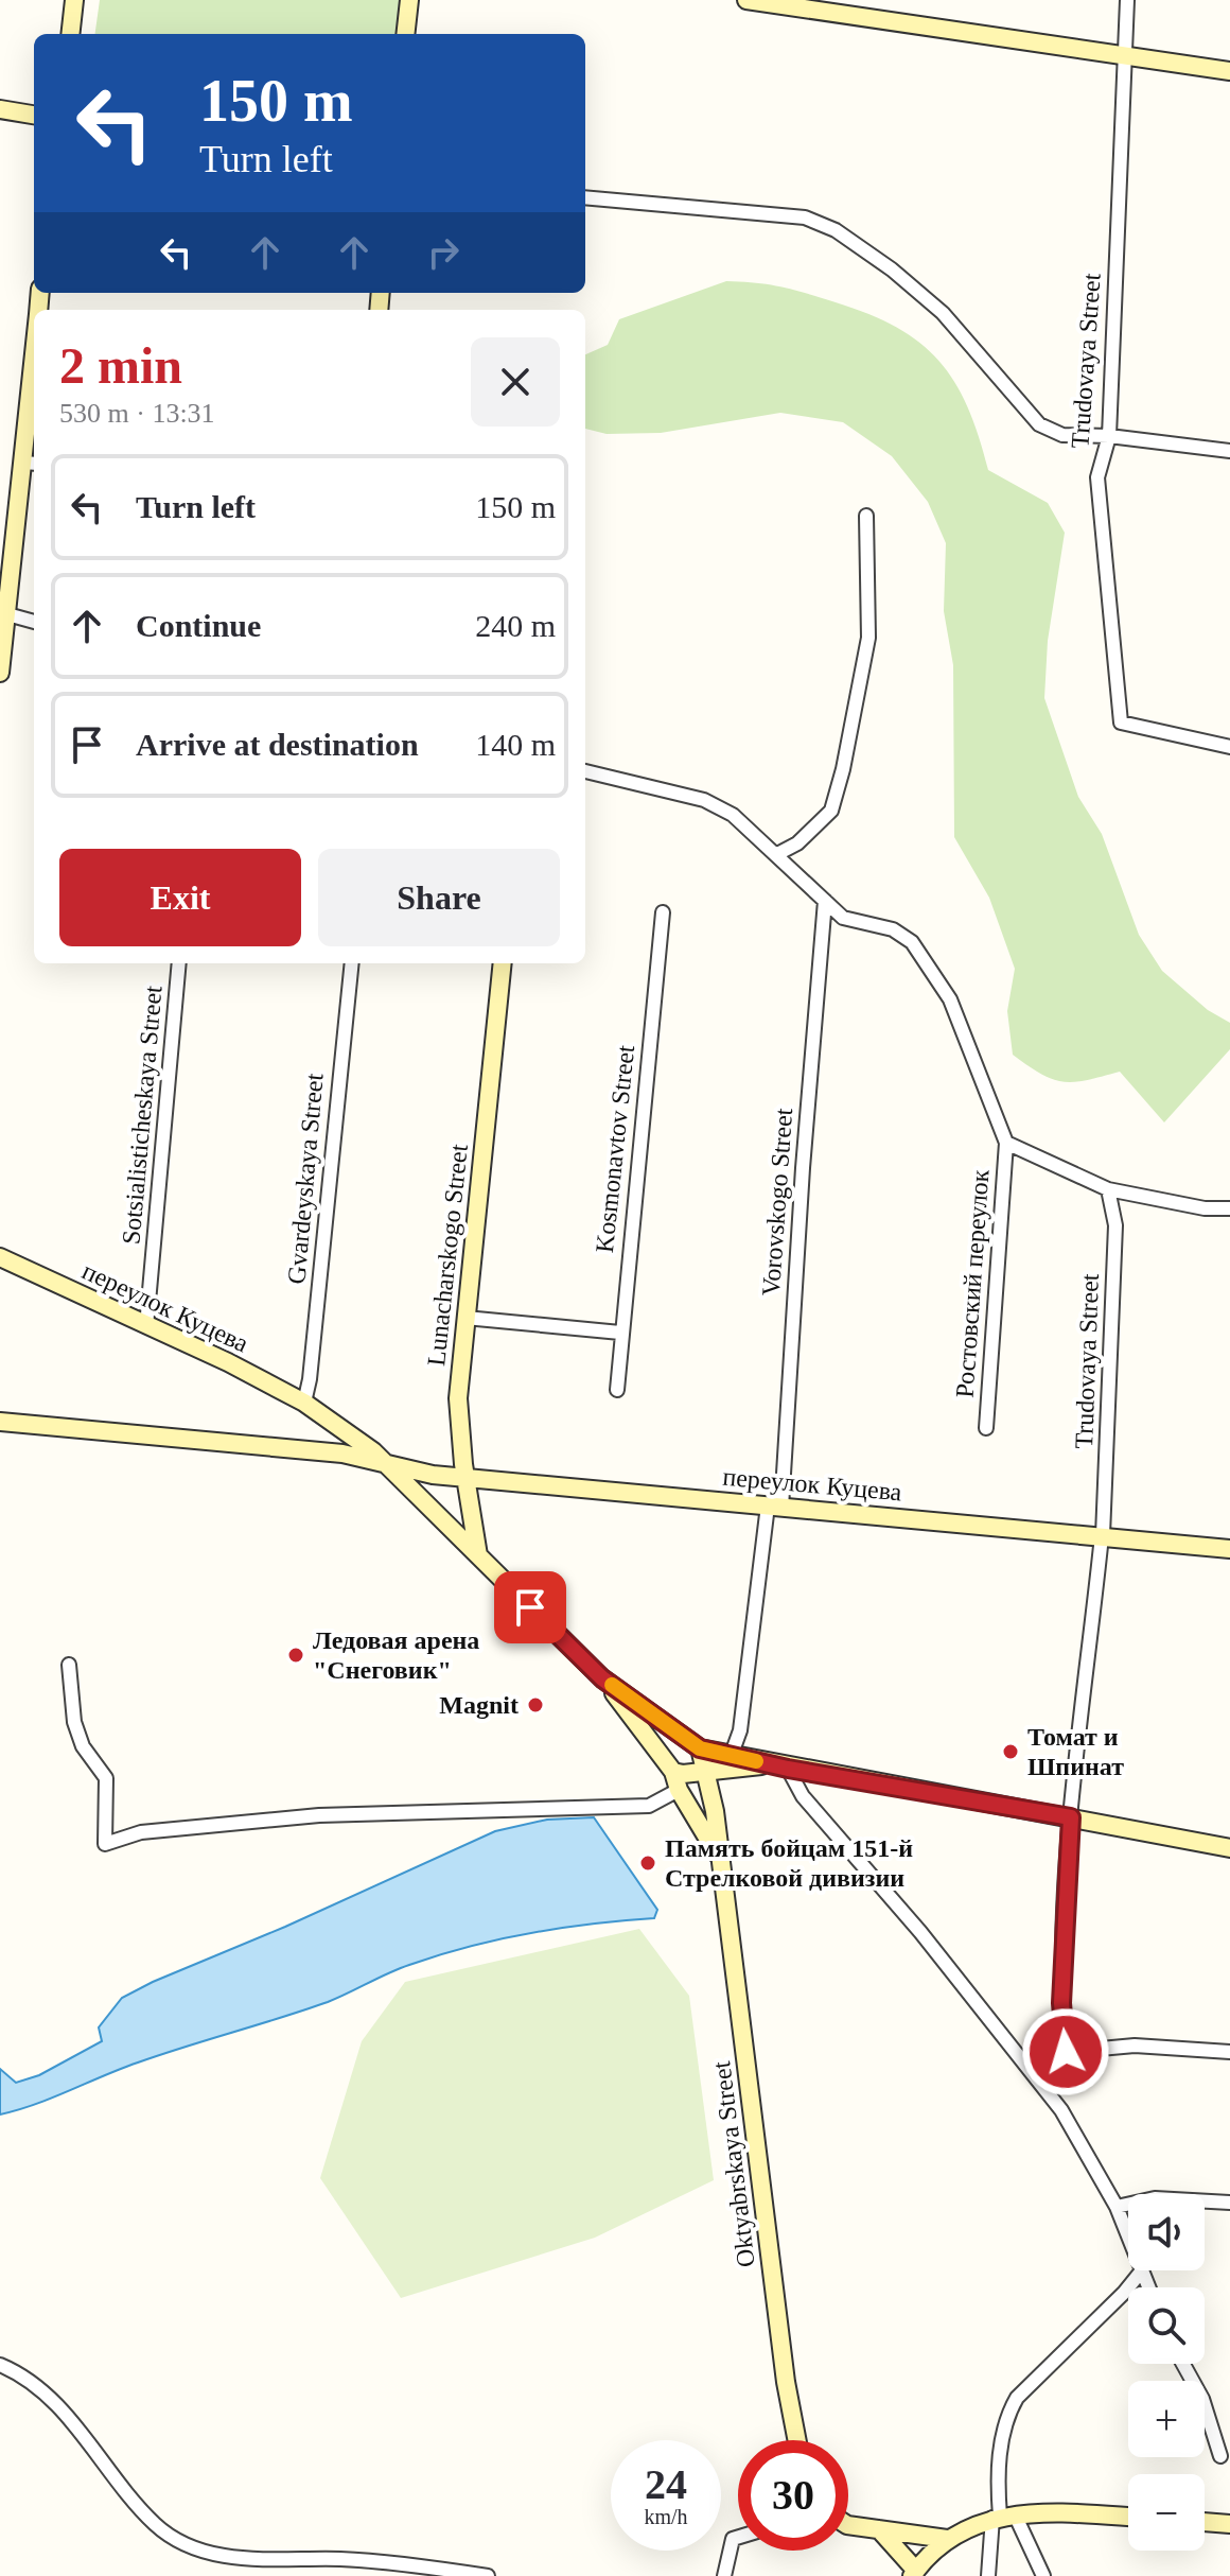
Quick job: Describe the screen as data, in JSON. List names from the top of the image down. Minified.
{"streets":{"street":["Trudovaya Street","Sotsialisticheskaya Street","Kosmonavtov Street","Gvardeyskaya Street","Vorovskogo Street","Lunacharskogo Street","Ростовский переулок","переулок Куцева","Oktyabrskaya Street"]},"crossings":[["Trudovaya Street","Ростовский переулок"],["Trudovaya Street","переулок Куцева"],["Sotsialisticheskaya Street","переулок Куцева"],["Gvardeyskaya Street","переулок Куцева"],["Vorovskogo Street","Ростовский переулок"],["Vorovskogo Street","переулок Куцева"],["Lunacharskogo Street","переулок Куцева"]],"places":["Ледовая арена \"Снеговик\"","Magnit","Томат и Шпинат","Память бойцам 151-й Стрелковой дивизии"],"page":{"turn":["150 m","Turn left"],"heading":["2 min","530 m · 13:31"],"list":[{"name":"Turn left","value":"150 m"},{"name":"Continue","value":"240 m"},{"name":"Arrive at destination","value":"140 m"}],"buttons":["Exit","Share"],"map_buttons":["+","−"],"speed":"24 km/h","limit":"30"}}
